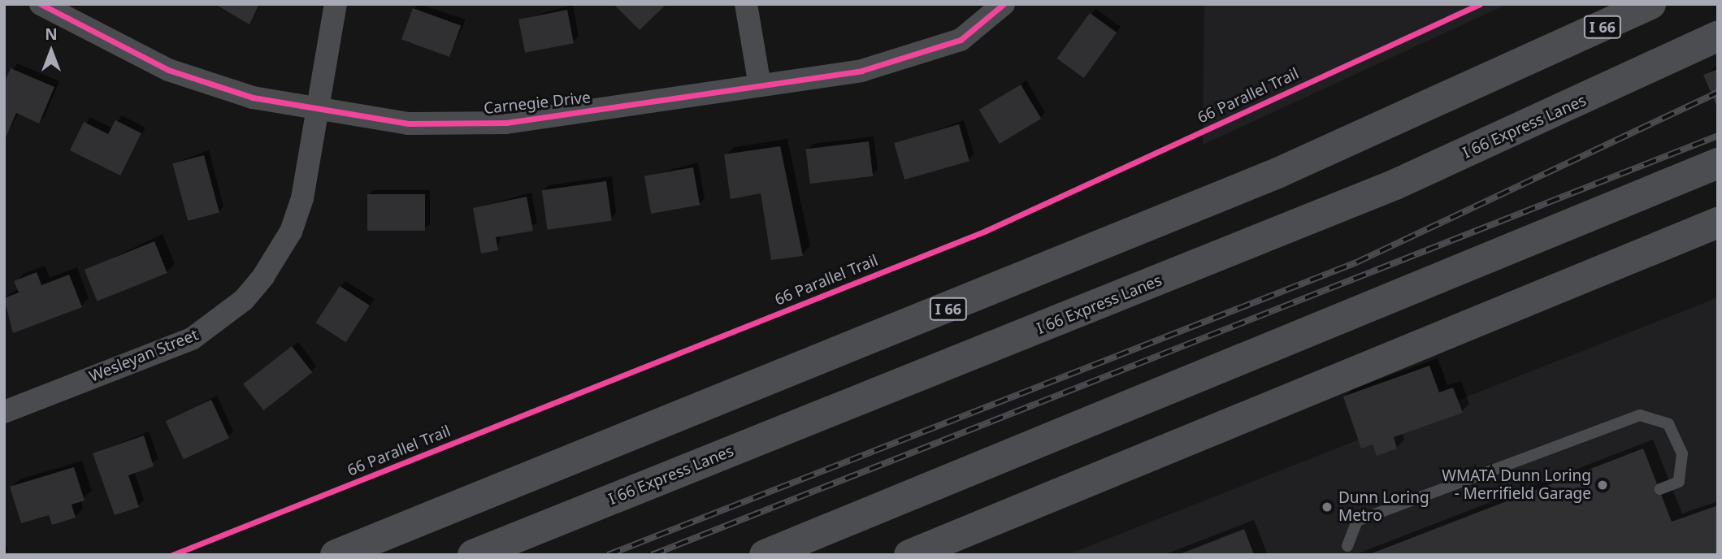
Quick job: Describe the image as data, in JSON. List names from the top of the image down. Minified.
{"streets":{"highway":["I 66","I 66 Express Lanes"],"street":["Carnegie Drive","Wesleyan Street"],"cycle path":["66 Parallel Trail"]},"crossings":[["Carnegie Drive","Wesleyan Street"]],"places":["WMATA Dunn Loring - Merrifield Garage","Dunn Loring Metro"],"north":"top"}
